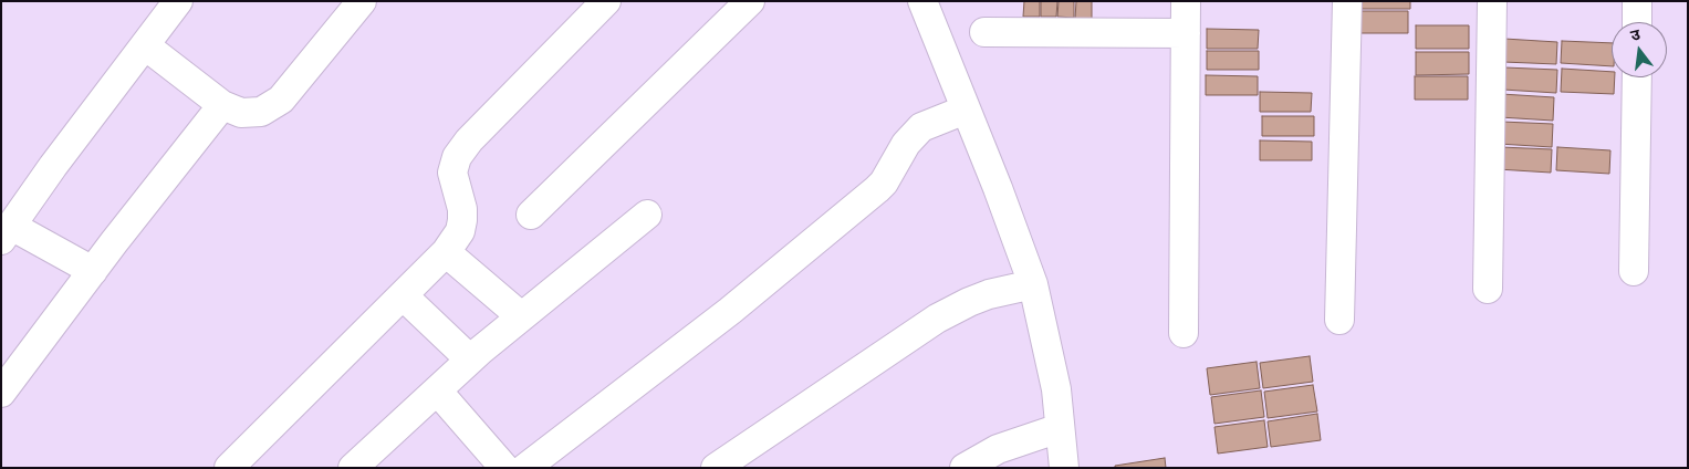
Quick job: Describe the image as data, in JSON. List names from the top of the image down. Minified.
{"north":"top"}
